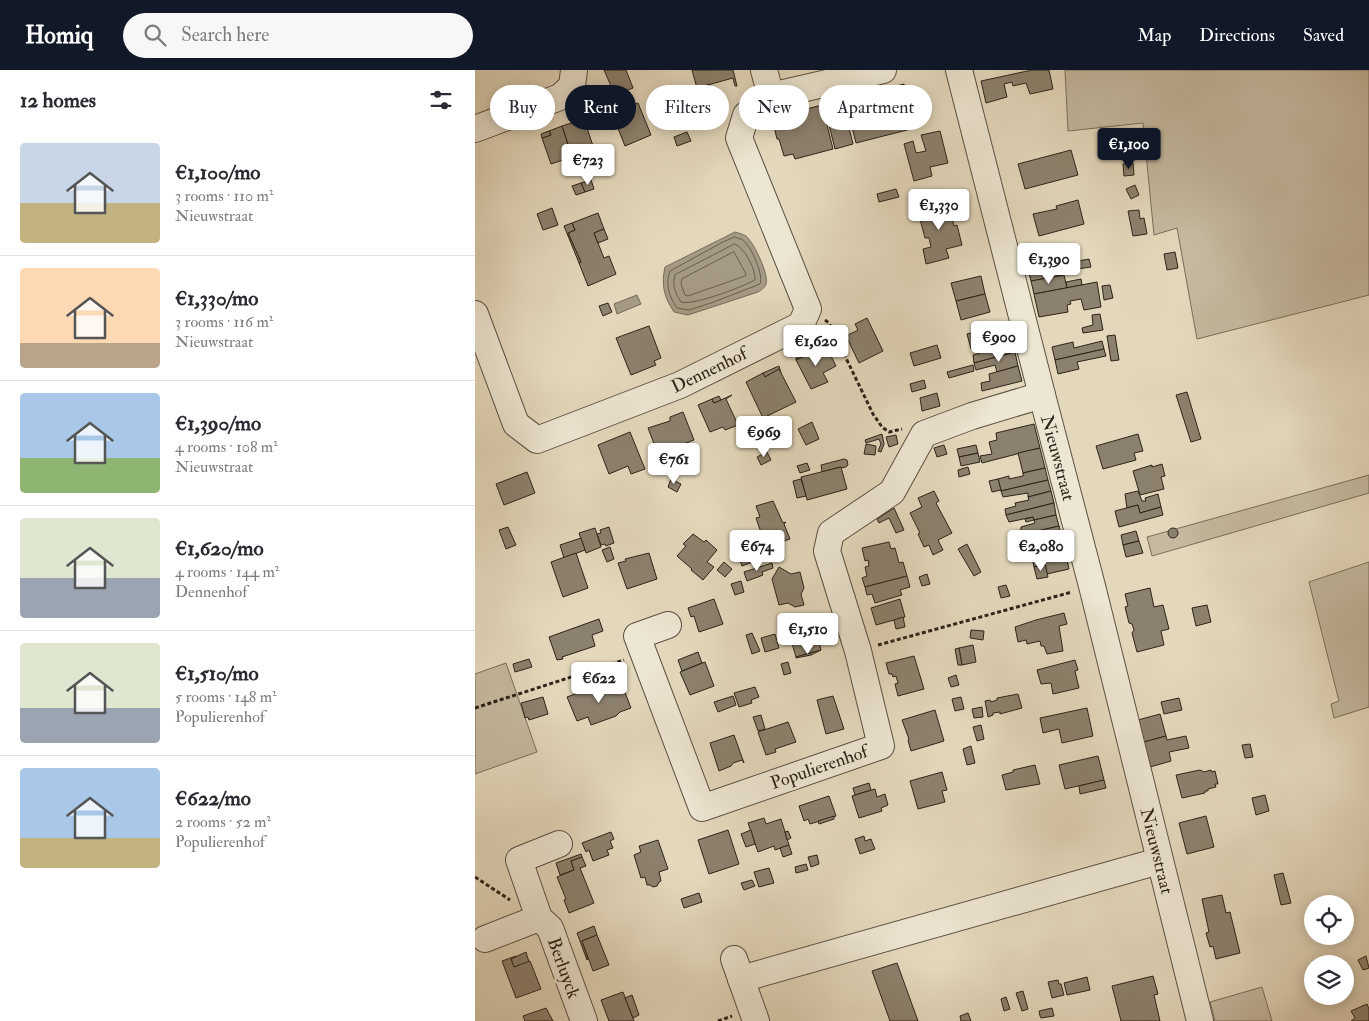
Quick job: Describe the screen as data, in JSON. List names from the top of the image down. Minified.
{"streets":{"street":["Dennenhof","Nieuwstraat","Populierenhof","Berluyck"]},"page":{"header":"Homiq","search":"Search here","nav":["Map","Directions","Saved"],"heading":"12 homes","chip":["Buy","Rent","Filters","New","Apartment"],"price":["€1,100","€723","€1,330","€1,390","€900","€1,620","€969","€761","€674","€2,080","€1,510","€622"],"list":[{"name":"€1,100/mo","note":"3 rooms · 110 m² · Nieuwstraat"},{"name":"€1,330/mo","note":"3 rooms · 116 m² · Nieuwstraat"},{"name":"€1,390/mo","note":"4 rooms · 108 m² · Nieuwstraat"},{"name":"€1,620/mo","note":"4 rooms · 144 m² · Dennenhof"},{"name":"€1,510/mo","note":"5 rooms · 148 m² · Populierenhof"},{"name":"€622/mo","note":"2 rooms · 52 m² · Populierenhof"}]}}
